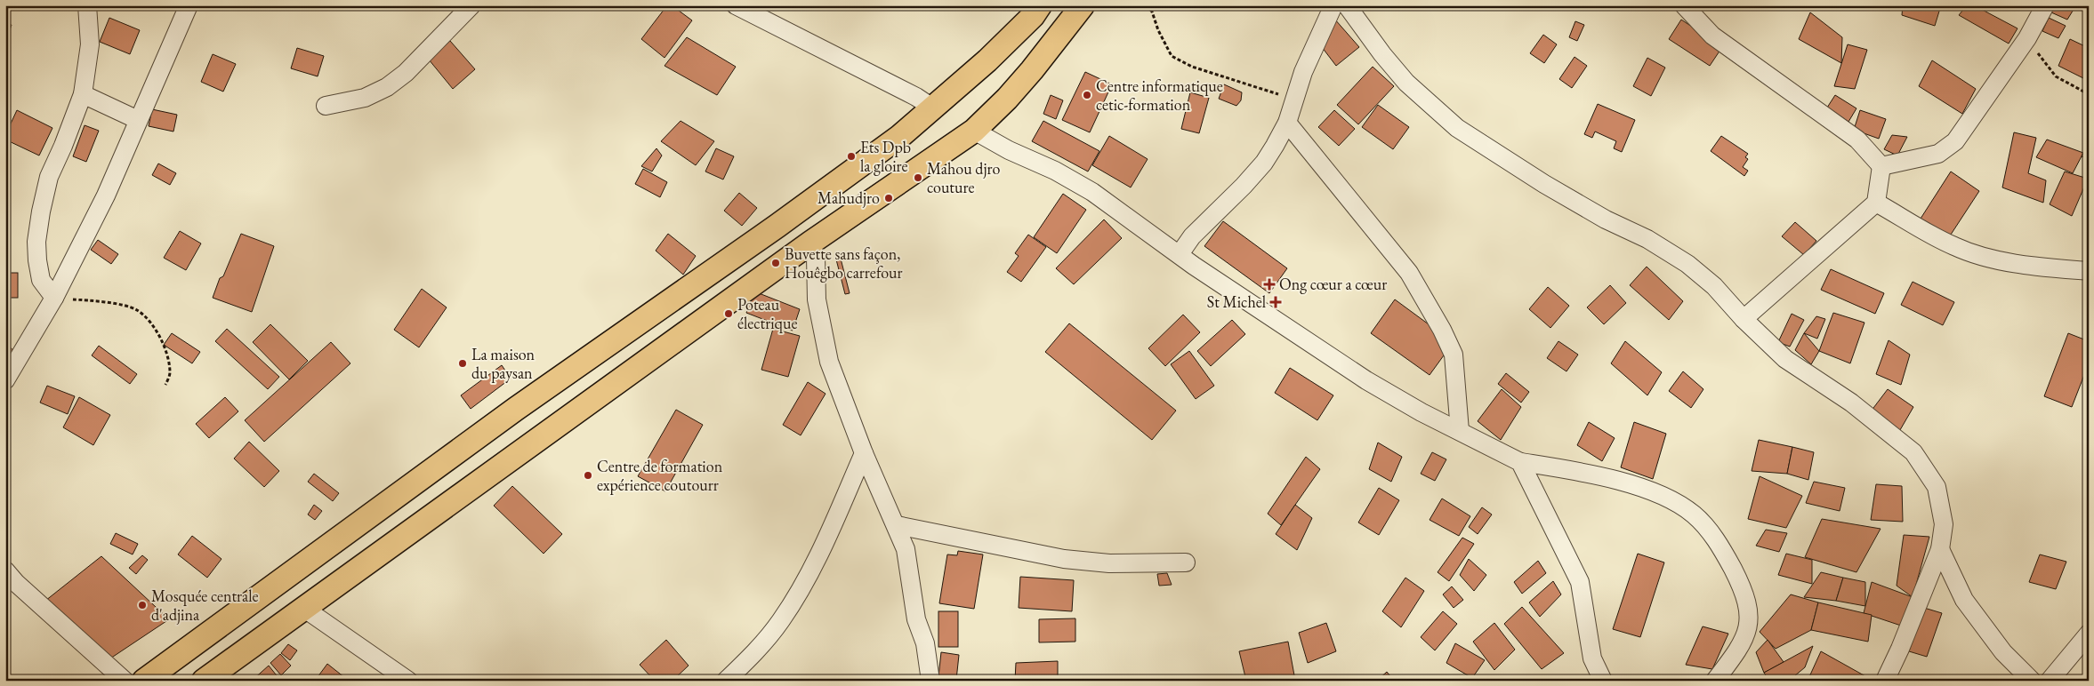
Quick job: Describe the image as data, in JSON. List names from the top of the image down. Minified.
{"places":{"other":["Centre informatique cetic-formation","Ets Dpb la gloire","Mahou djro couture","Mahudjro","Buvette sans façon, Houêgbo carrefour","Poteau électrique","La maison du paysan","Centre de formation expérience coutourr","Mosquée centrale d'adjina"],"health":["Ong cœur a cœur","St Michel"]}}
